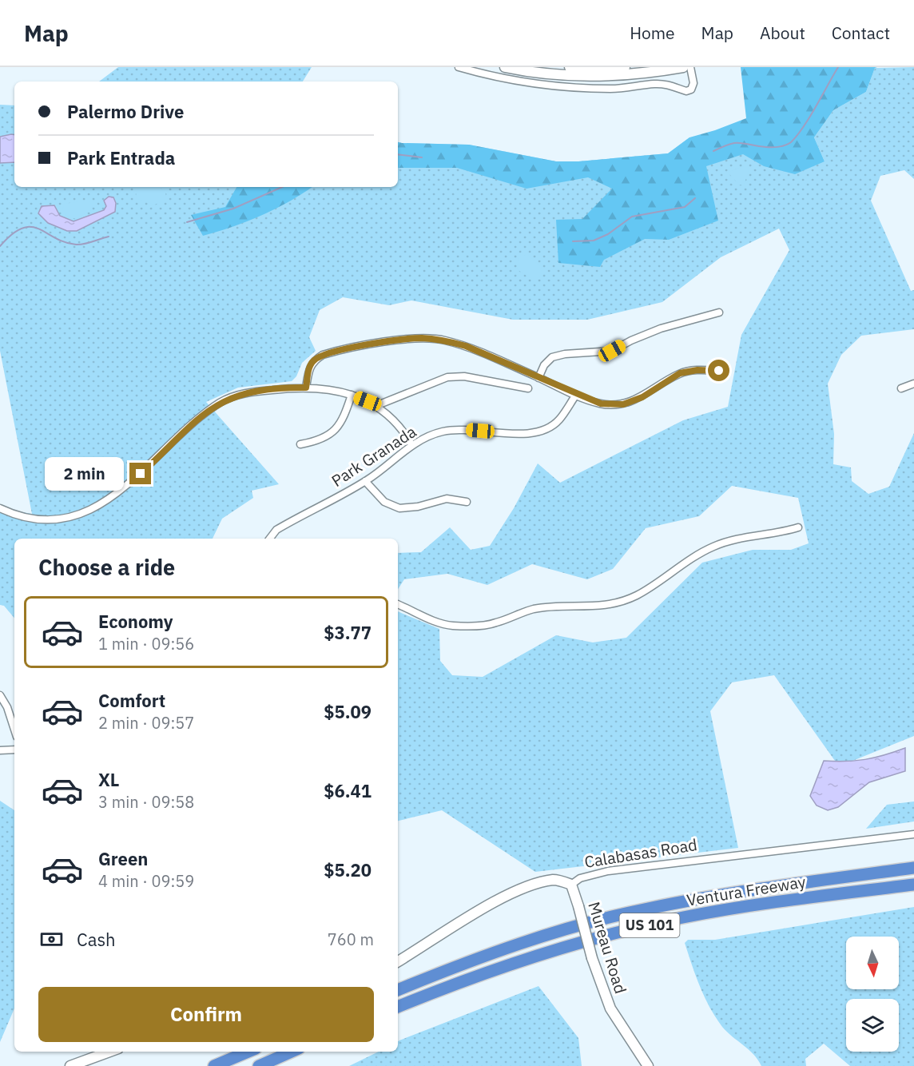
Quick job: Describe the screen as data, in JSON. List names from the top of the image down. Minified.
{"streets":{"highway":["Ventura Freeway","US 101"],"main road":["Calabasas Road","Mureau Road"],"street":["Park Granada"]},"crossings":[["Calabasas Road","Mureau Road"]],"north":"bottom","page":{"header":"Map","nav":["Home","Map","About","Contact"],"banner":["Palermo Drive","Park Entrada"],"bubble":"2 min","heading":"Choose a ride","list":[{"name":"Economy","note":"1 min · 09:56","value":"$3.77"},{"name":"Comfort","note":"2 min · 09:57","value":"$5.09"},{"name":"XL","note":"3 min · 09:58","value":"$6.41"},{"name":"Green","note":"4 min · 09:59","value":"$5.20"}],"pay":["Cash","760 m"],"buttons":"Confirm"}}
